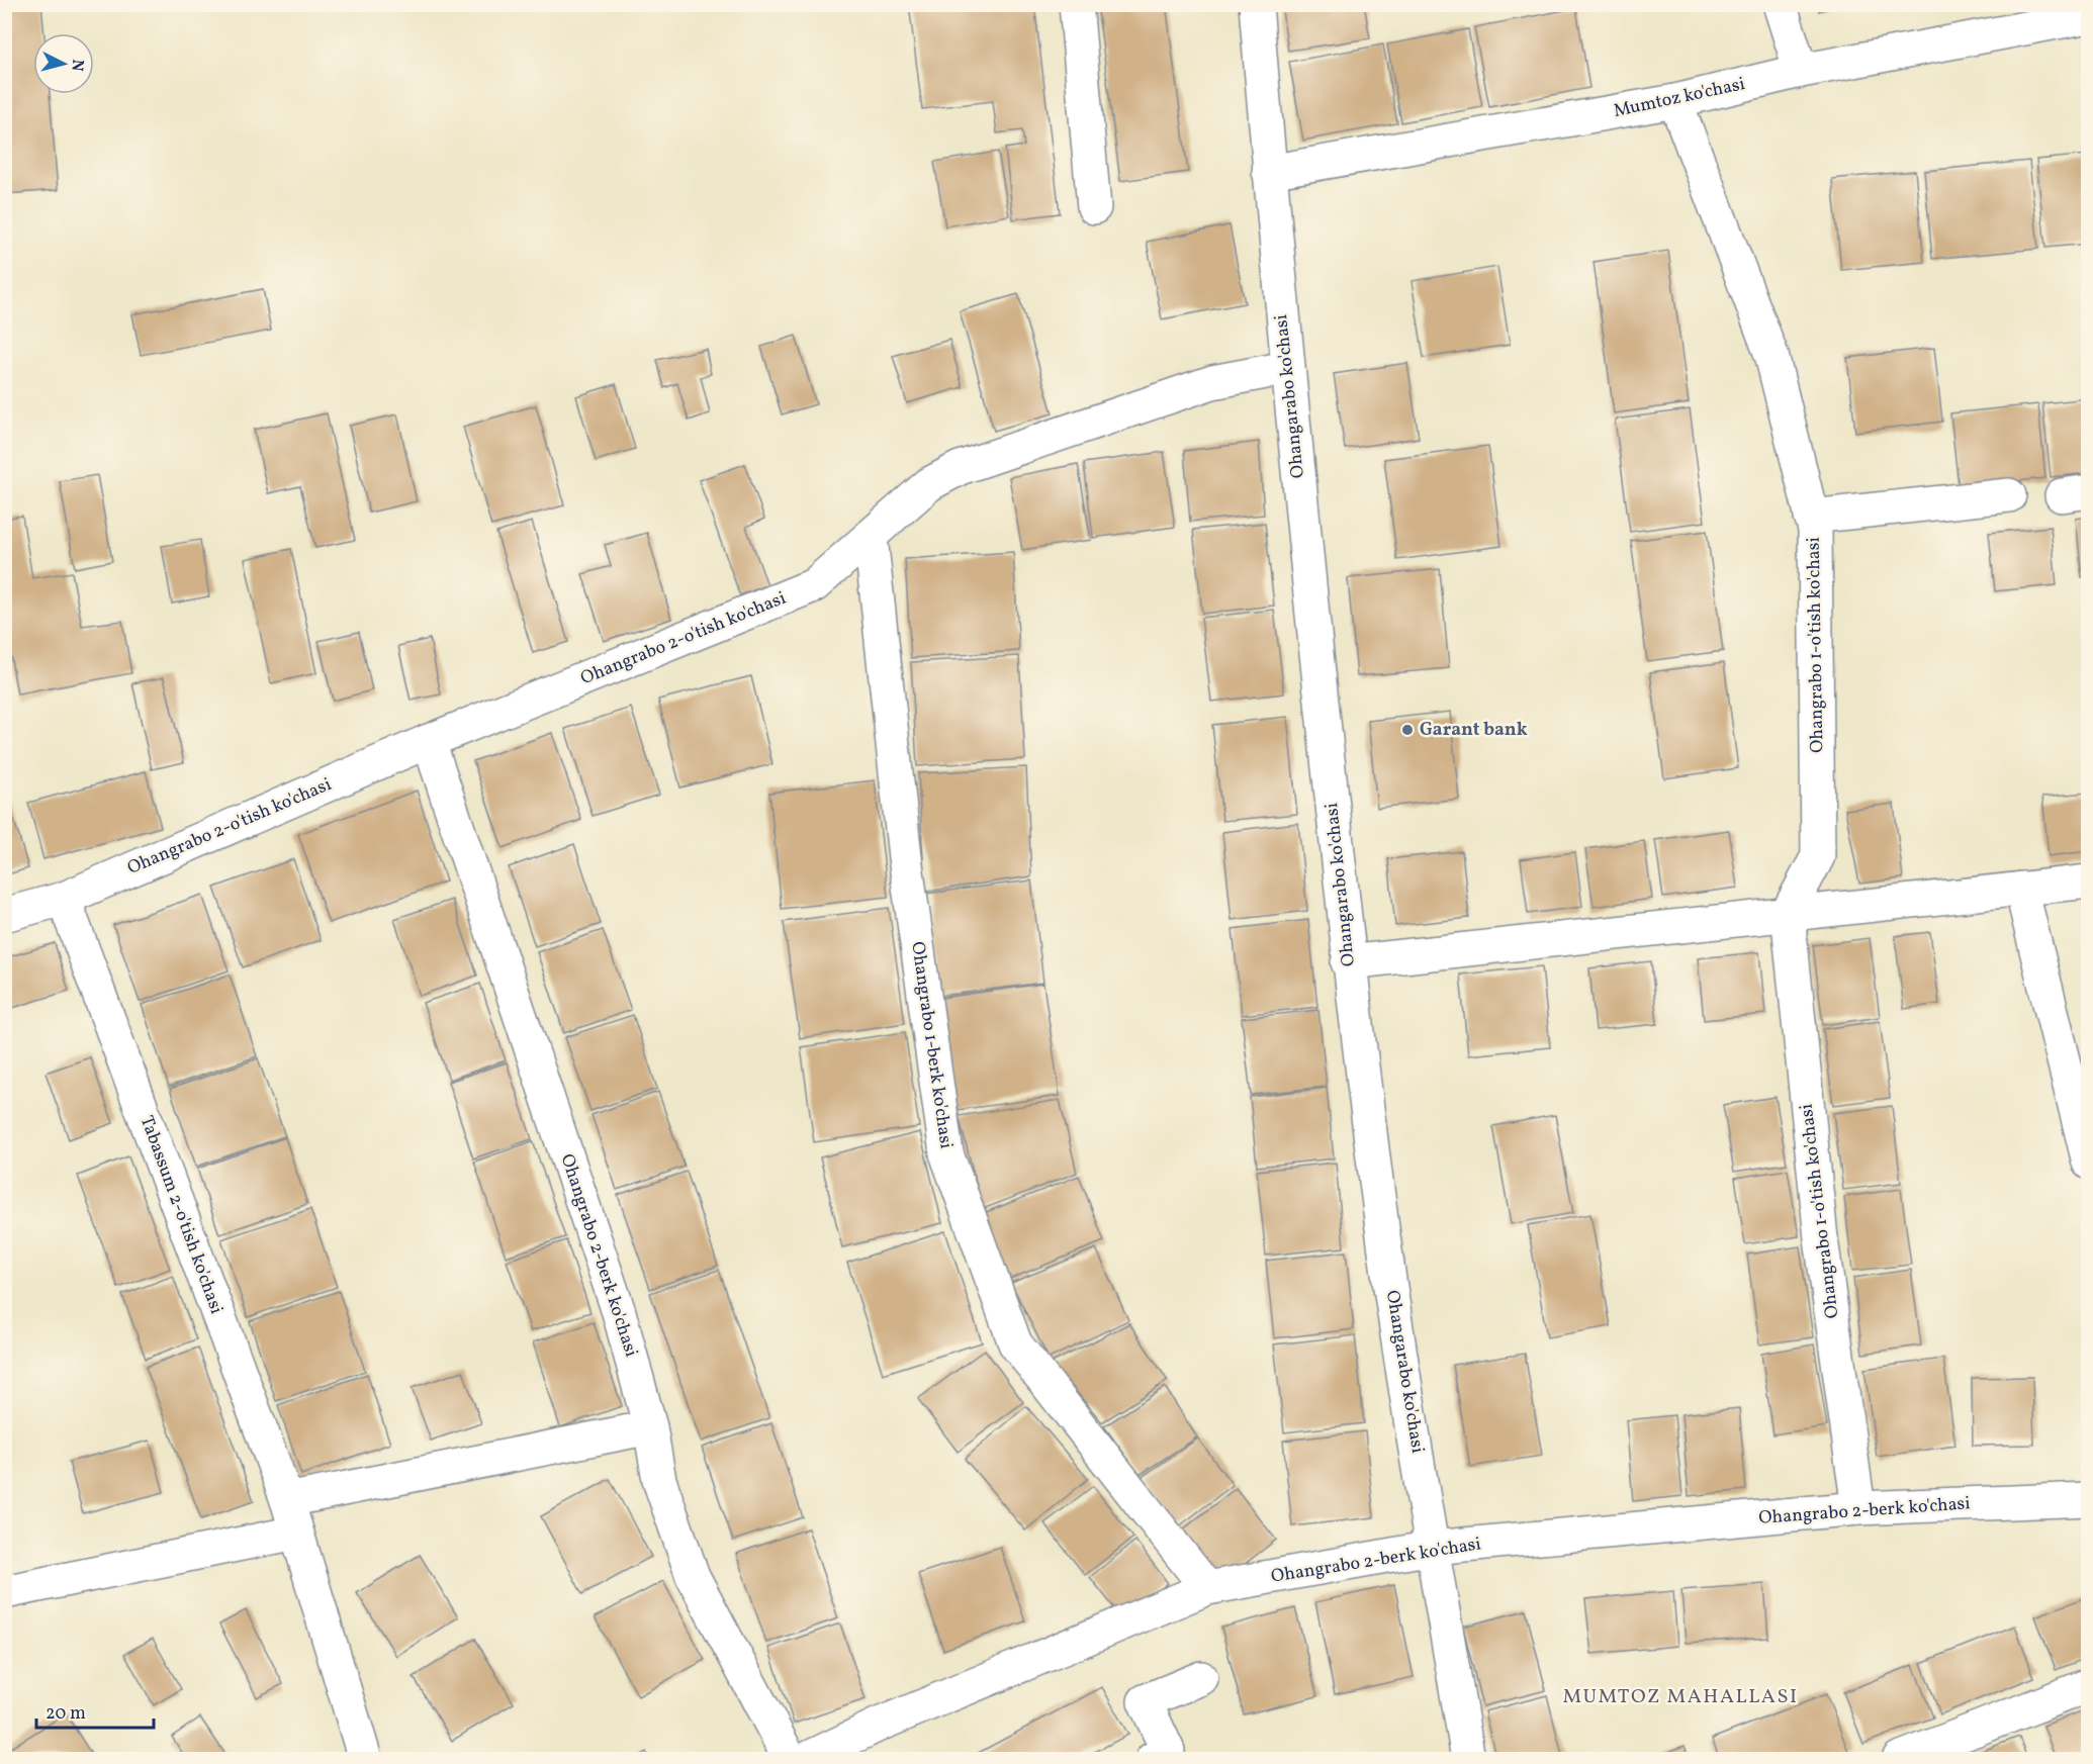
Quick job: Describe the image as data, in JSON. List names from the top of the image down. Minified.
{"streets":{"street":["Mumtoz ko'chasi","Ohangarabo ko'chasi","Ohangrabo 2-o'tish ko'chasi","Ohangrabo 1-o'tish ko'chasi","Ohangrabo 1-berk ko'chasi","Tabassum 2-o'tish ko'chasi","Ohangrabo 2-berk ko'chasi"]},"crossings":[["Mumtoz ko'chasi","Ohangarabo ko'chasi"],["Mumtoz ko'chasi","Ohangrabo 1-o'tish ko'chasi"],["Ohangarabo ko'chasi","Ohangrabo 2-o'tish ko'chasi"],["Ohangarabo ko'chasi","Ohangrabo 2-berk ko'chasi"],["Ohangrabo 2-o'tish ko'chasi","Ohangrabo 1-berk ko'chasi"],["Ohangrabo 2-o'tish ko'chasi","Tabassum 2-o'tish ko'chasi"],["Ohangrabo 2-o'tish ko'chasi","Ohangrabo 2-berk ko'chasi"],["Ohangrabo 1-o'tish ko'chasi","Ohangrabo 2-berk ko'chasi"],["Ohangrabo 1-berk ko'chasi","Ohangrabo 2-berk ko'chasi"]],"districts":["MUMTOZ MAHALLASI"],"places":["Garant bank"],"scale_bar":"20 m","north":"right"}
